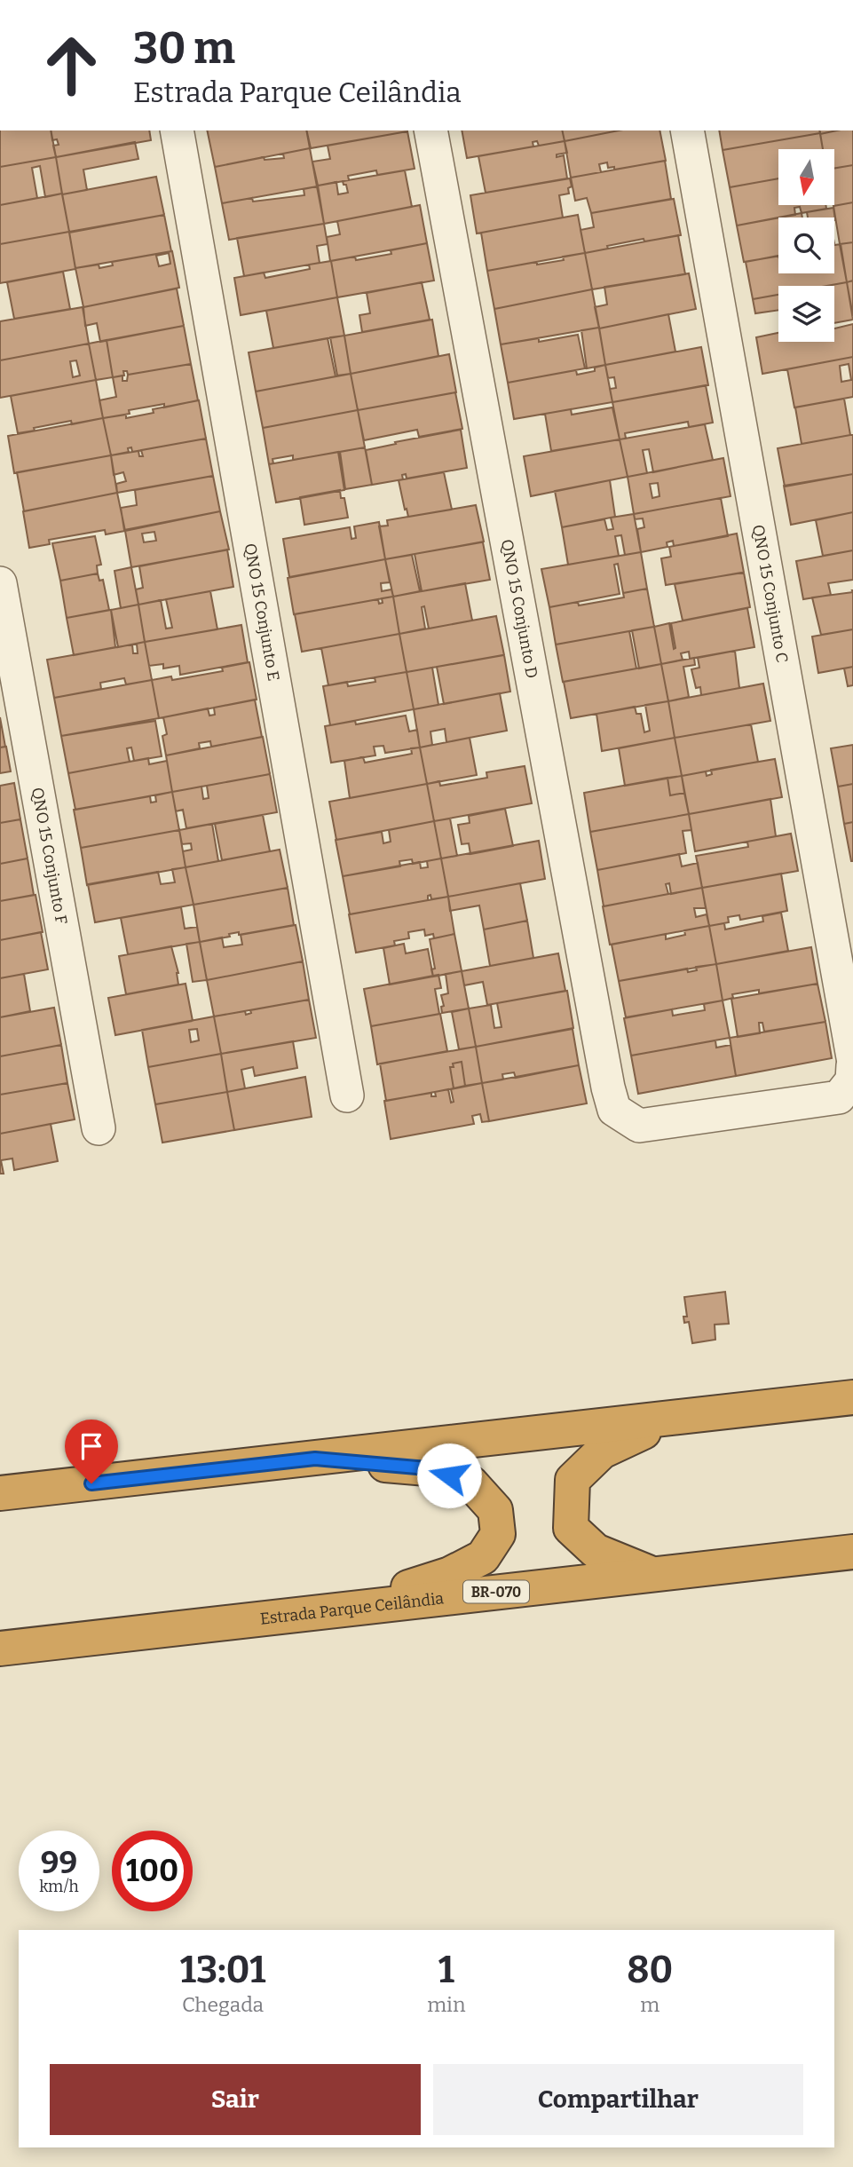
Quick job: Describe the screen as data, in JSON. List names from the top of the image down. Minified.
{"streets":{"highway":["BR-070","Estrada Parque Ceilândia"],"street":["QNO 15 Conjunto C","QNO 15 Conjunto D","QNO 15 Conjunto E","QNO 15 Conjunto F"]},"north":"bottom","page":{"turn":["30 m","Estrada Parque Ceilândia"],"speed":"99 km/h","limit":"100","eta":["13:01","Chegada","1","min","80","m"],"buttons":["Sair","Compartilhar"]}}
